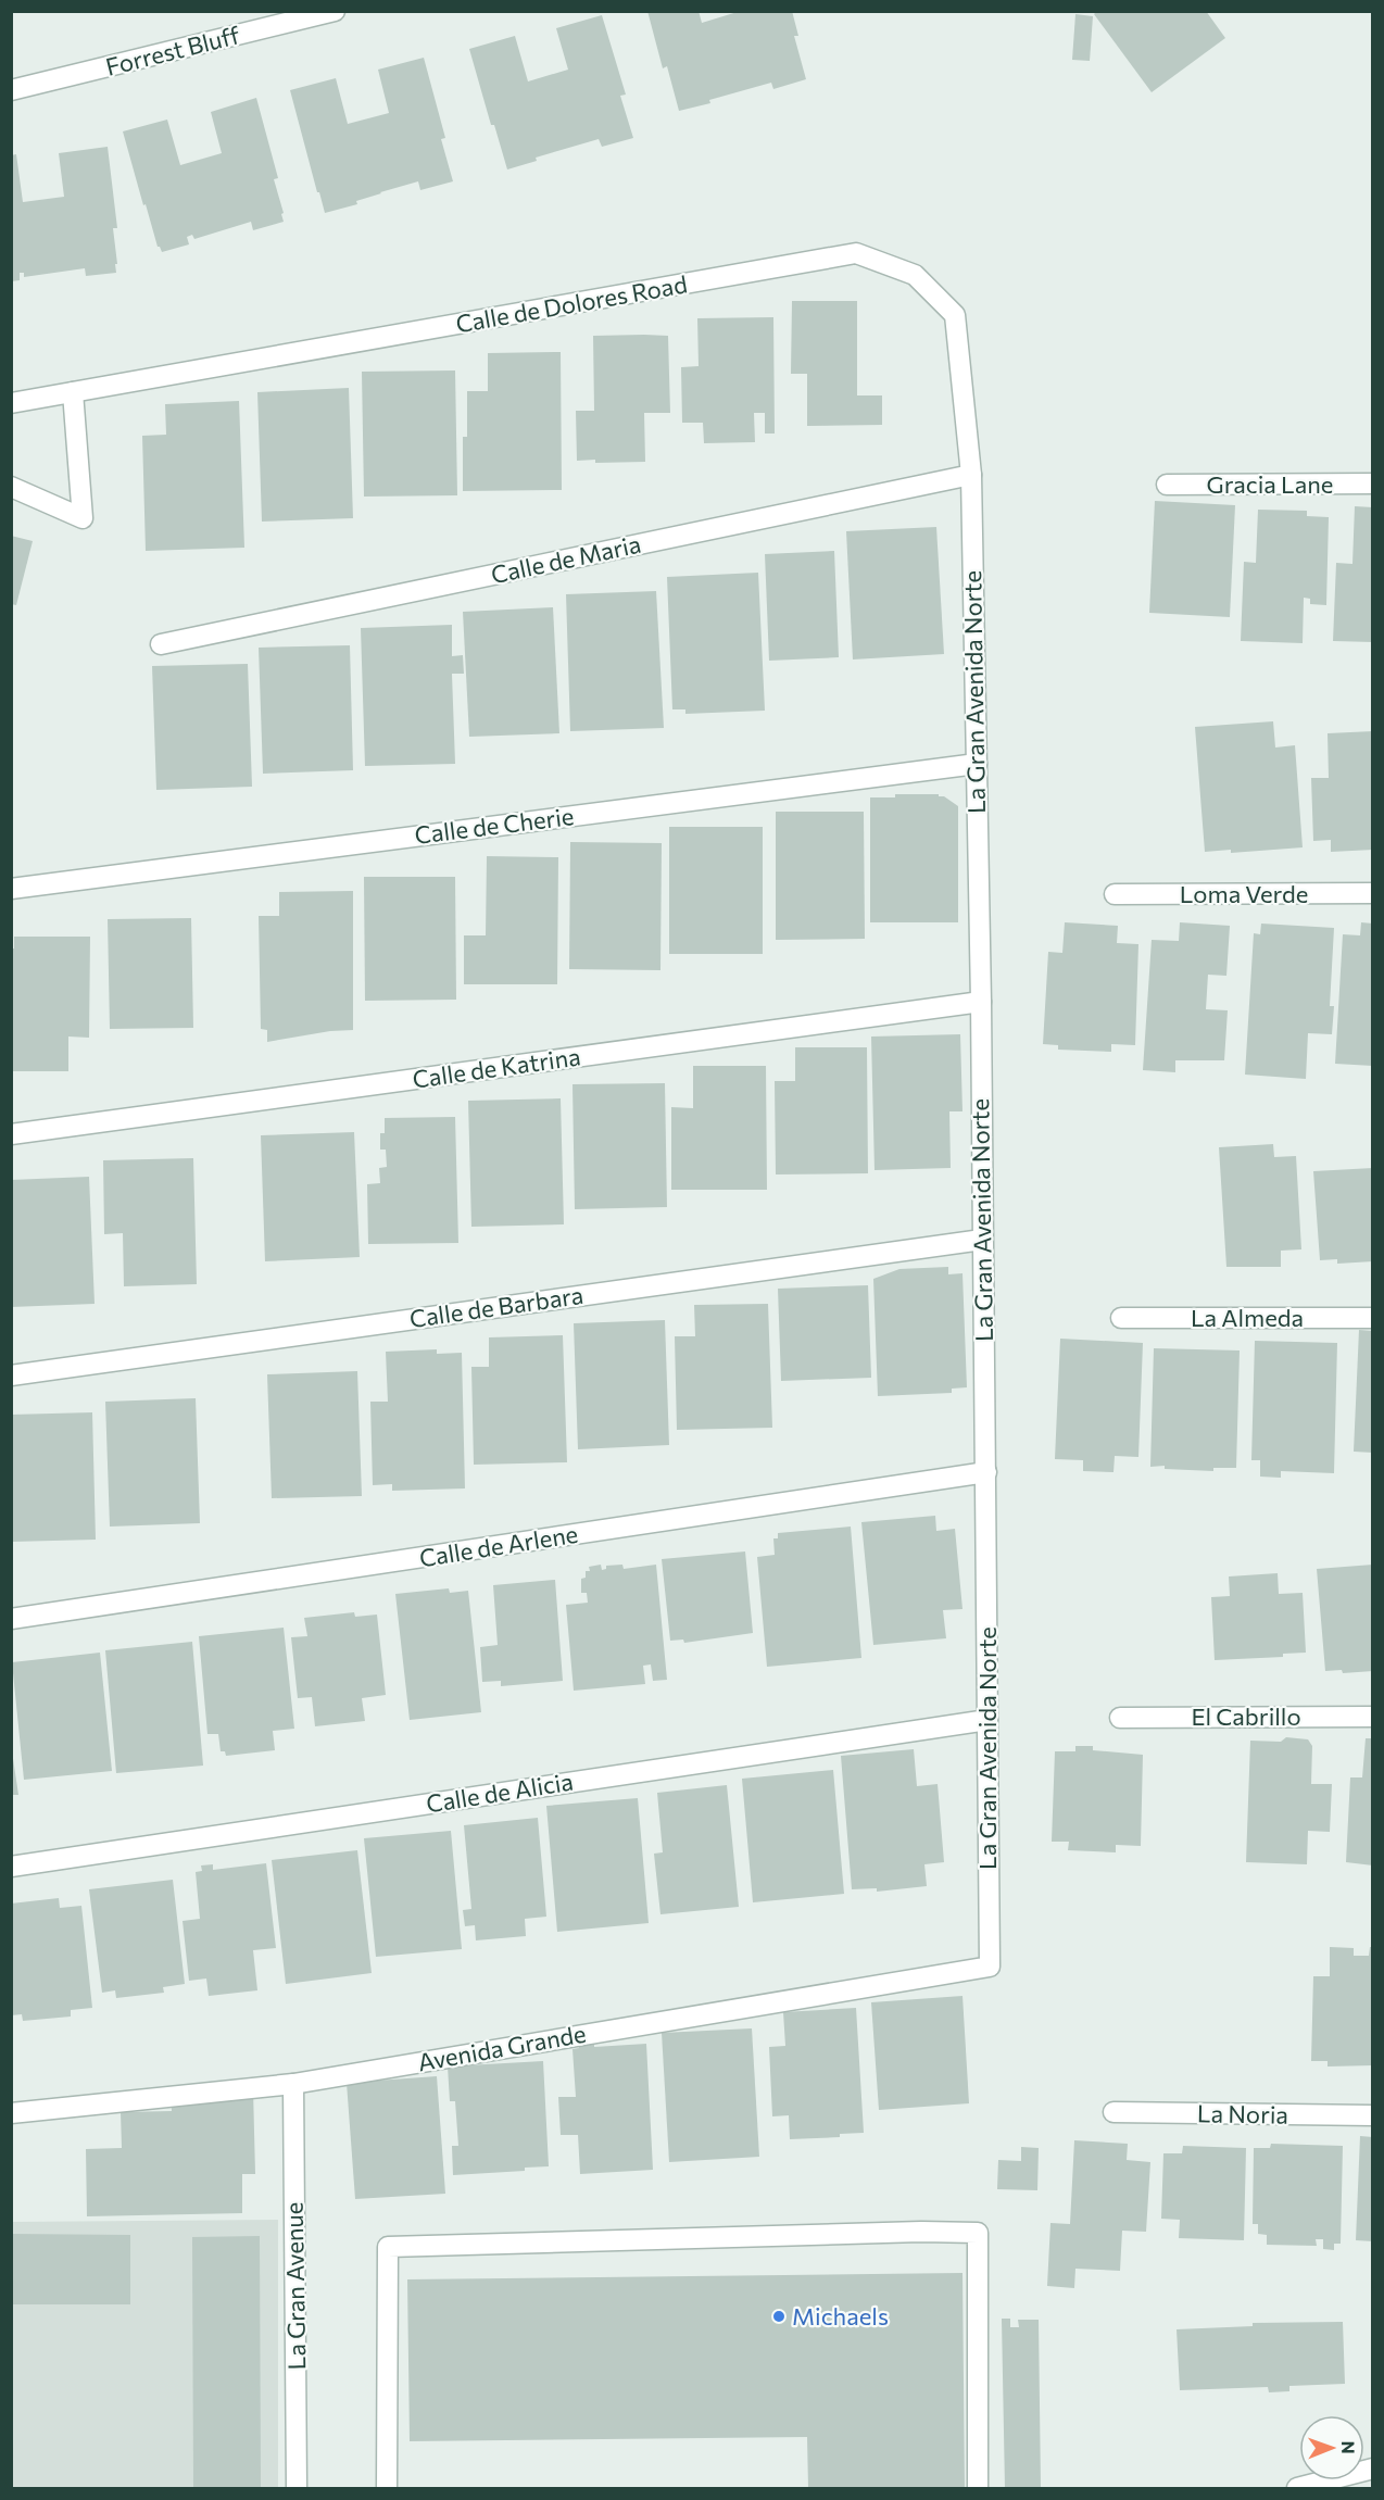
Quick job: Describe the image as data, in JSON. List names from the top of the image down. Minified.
{"streets":{"street":["Forrest Bluff","Calle de Dolores Road","Gracia Lane","Calle de Maria","La Gran Avenida Norte","Calle de Cherie","Loma Verde","Calle de Katrina","Calle de Barbara","La Almeda","Calle de Arlene","El Cabrillo","Calle de Alicia","Avenida Grande","La Noria","La Gran Avenue"]},"crossings":[["Calle de Dolores Road","Calle de Maria"],["Calle de Dolores Road","La Gran Avenida Norte"],["Calle de Maria","La Gran Avenida Norte"],["La Gran Avenida Norte","Calle de Cherie"],["La Gran Avenida Norte","Calle de Katrina"],["La Gran Avenida Norte","Calle de Barbara"],["La Gran Avenida Norte","Calle de Arlene"],["La Gran Avenida Norte","Calle de Alicia"],["La Gran Avenida Norte","Avenida Grande"],["Avenida Grande","La Gran Avenue"]],"places":["Michaels"],"north":"right"}
